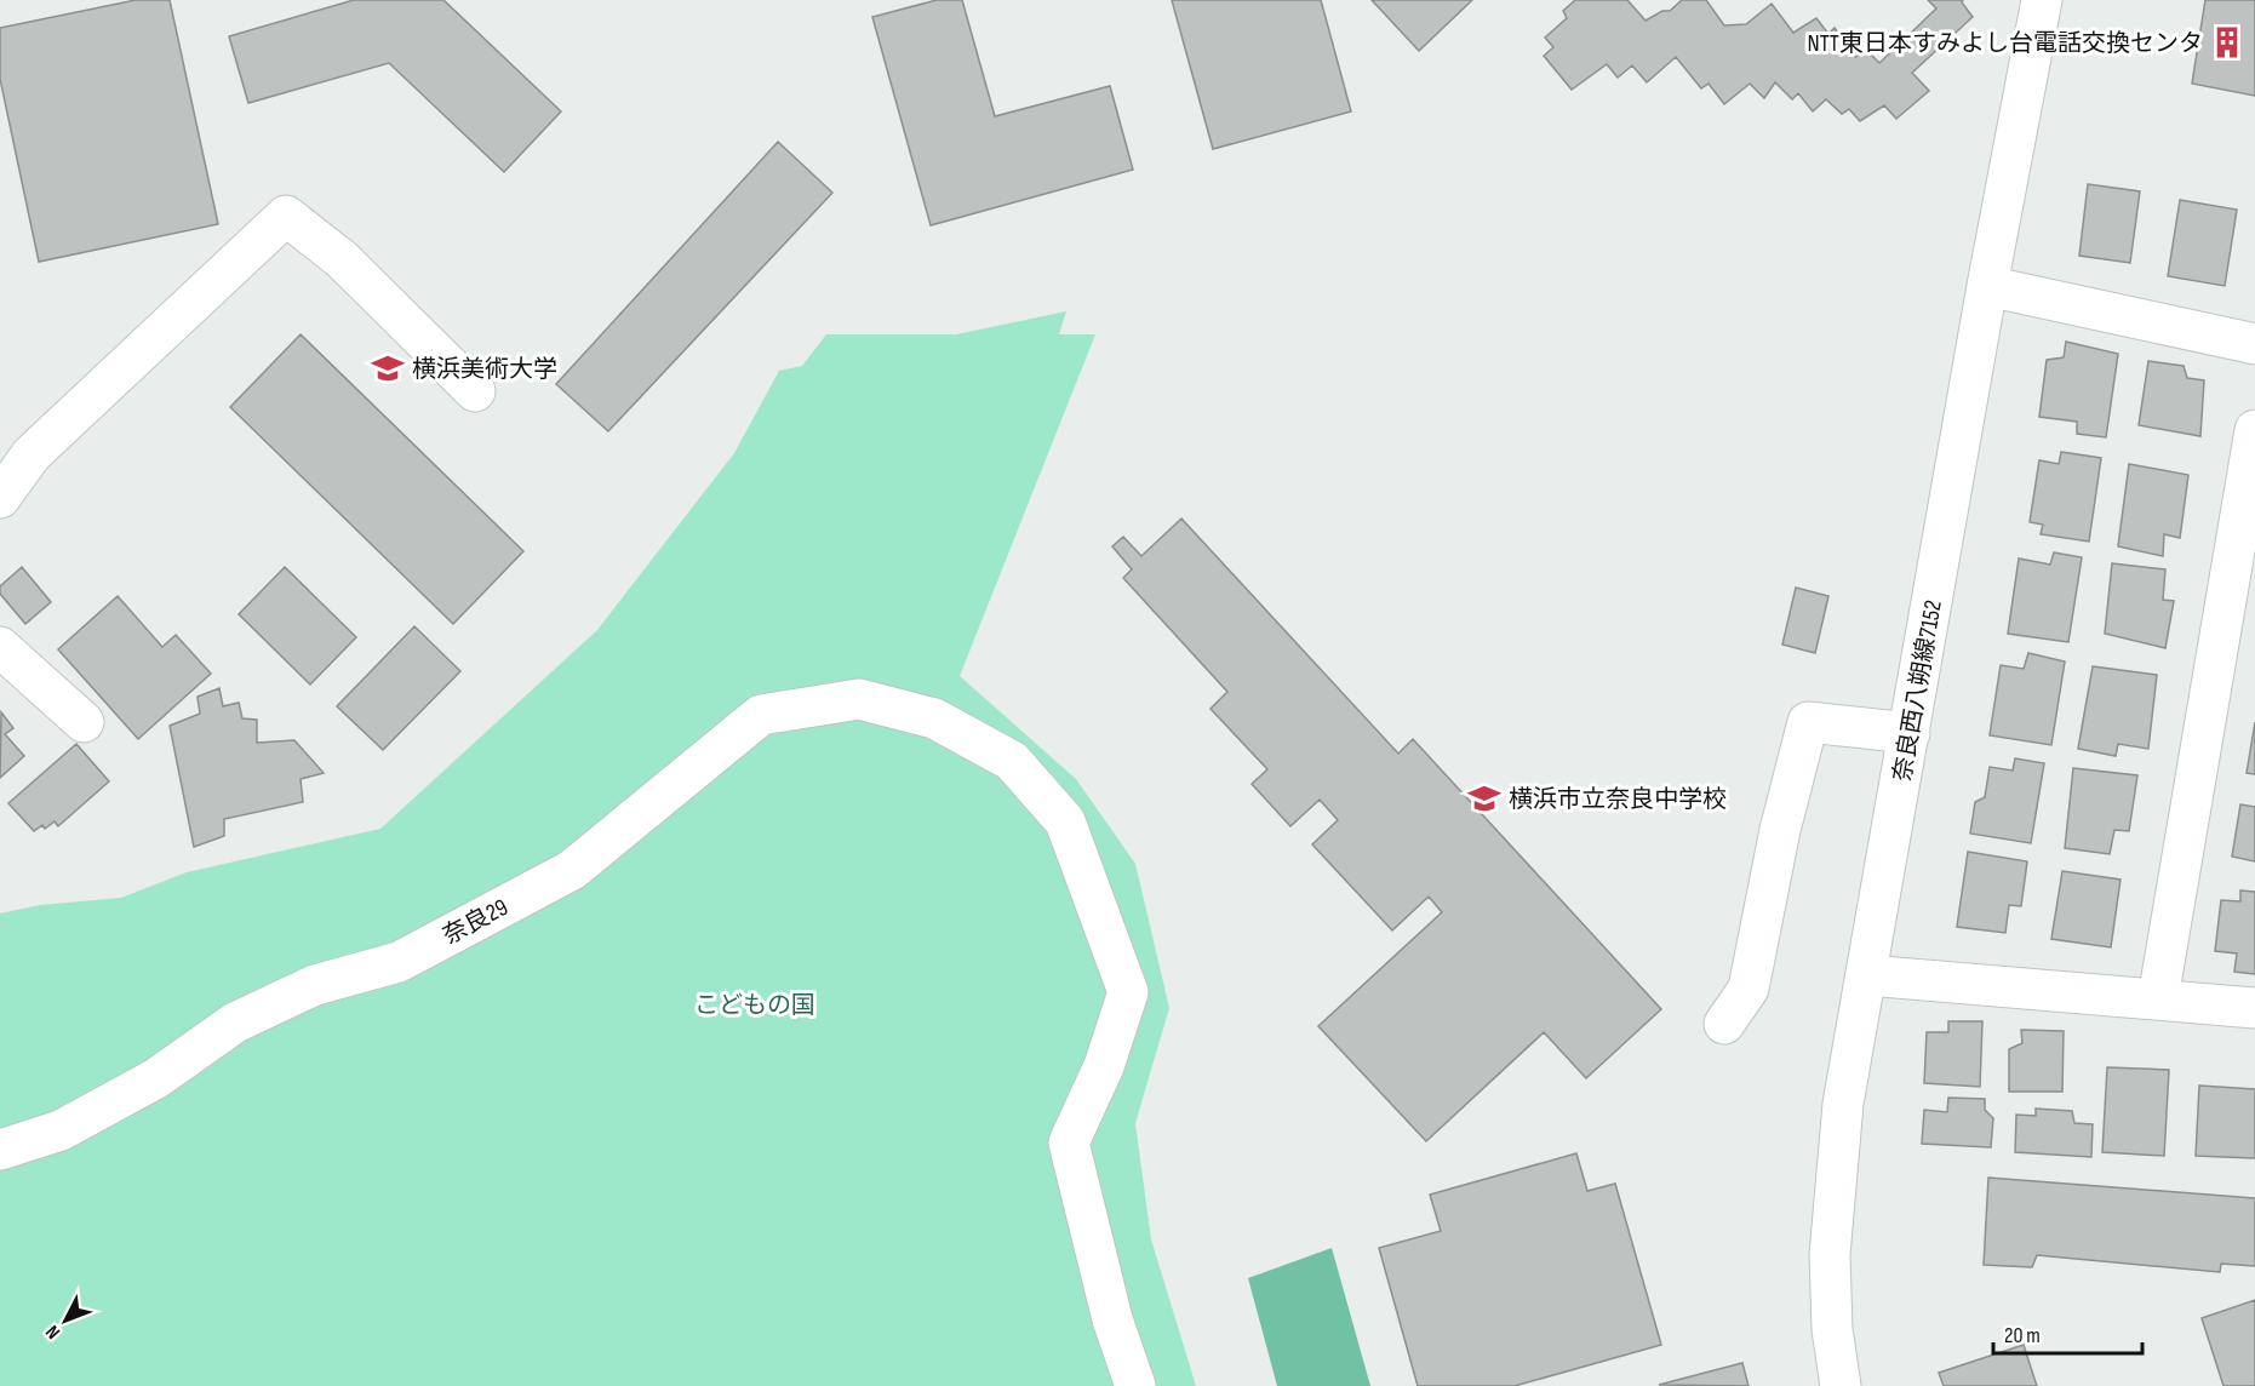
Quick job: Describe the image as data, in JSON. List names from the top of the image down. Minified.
{"streets":{"street":["奈良西八朔線7152","奈良29"]},"parks":["こどもの国"],"places":{"building":["NTT東日本すみよし台電話交換センタ"],"school or university":["横浜美術大学","横浜市立奈良中学校"]},"scale_bar":"20 m","north":"bottom left"}
